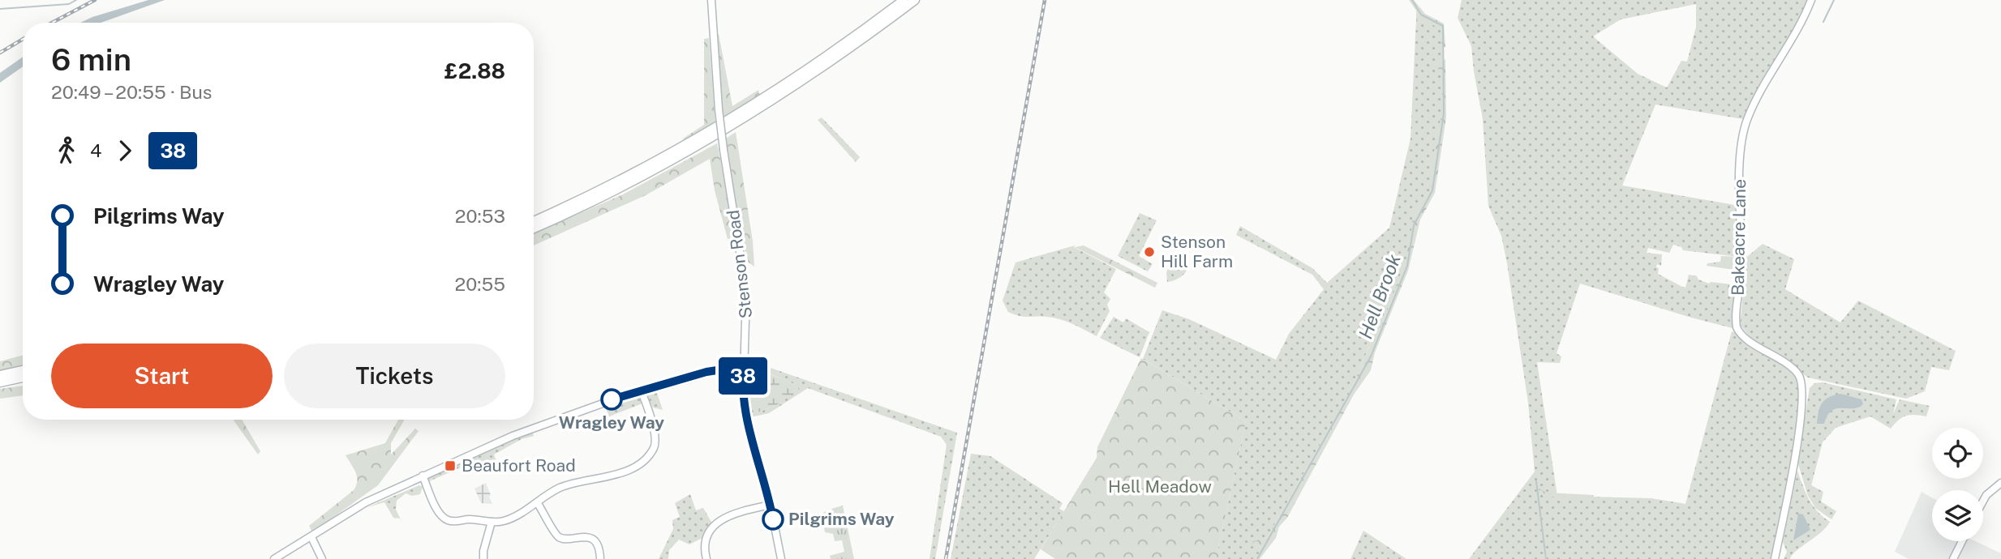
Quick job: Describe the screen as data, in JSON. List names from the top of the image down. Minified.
{"streets":{"street":["Bakeacre Lane","Stenson Road"]},"water":["Hell Brook"],"parks":["Hell Meadow"],"places":{"other":["Stenson Hill Farm","Wragley Way","Pilgrims Way"],"transit":["Beaufort Road"]},"lines":["bus line 38"],"page":{"on_map":"38","heading":["6 min","20:49 – 20:55 · Bus","£2.88"],"legs":["4","38"],"list":[{"name":"Pilgrims Way","value":"20:53"},{"name":"Wragley Way","value":"20:55"}],"buttons":["Start","Tickets"]}}
